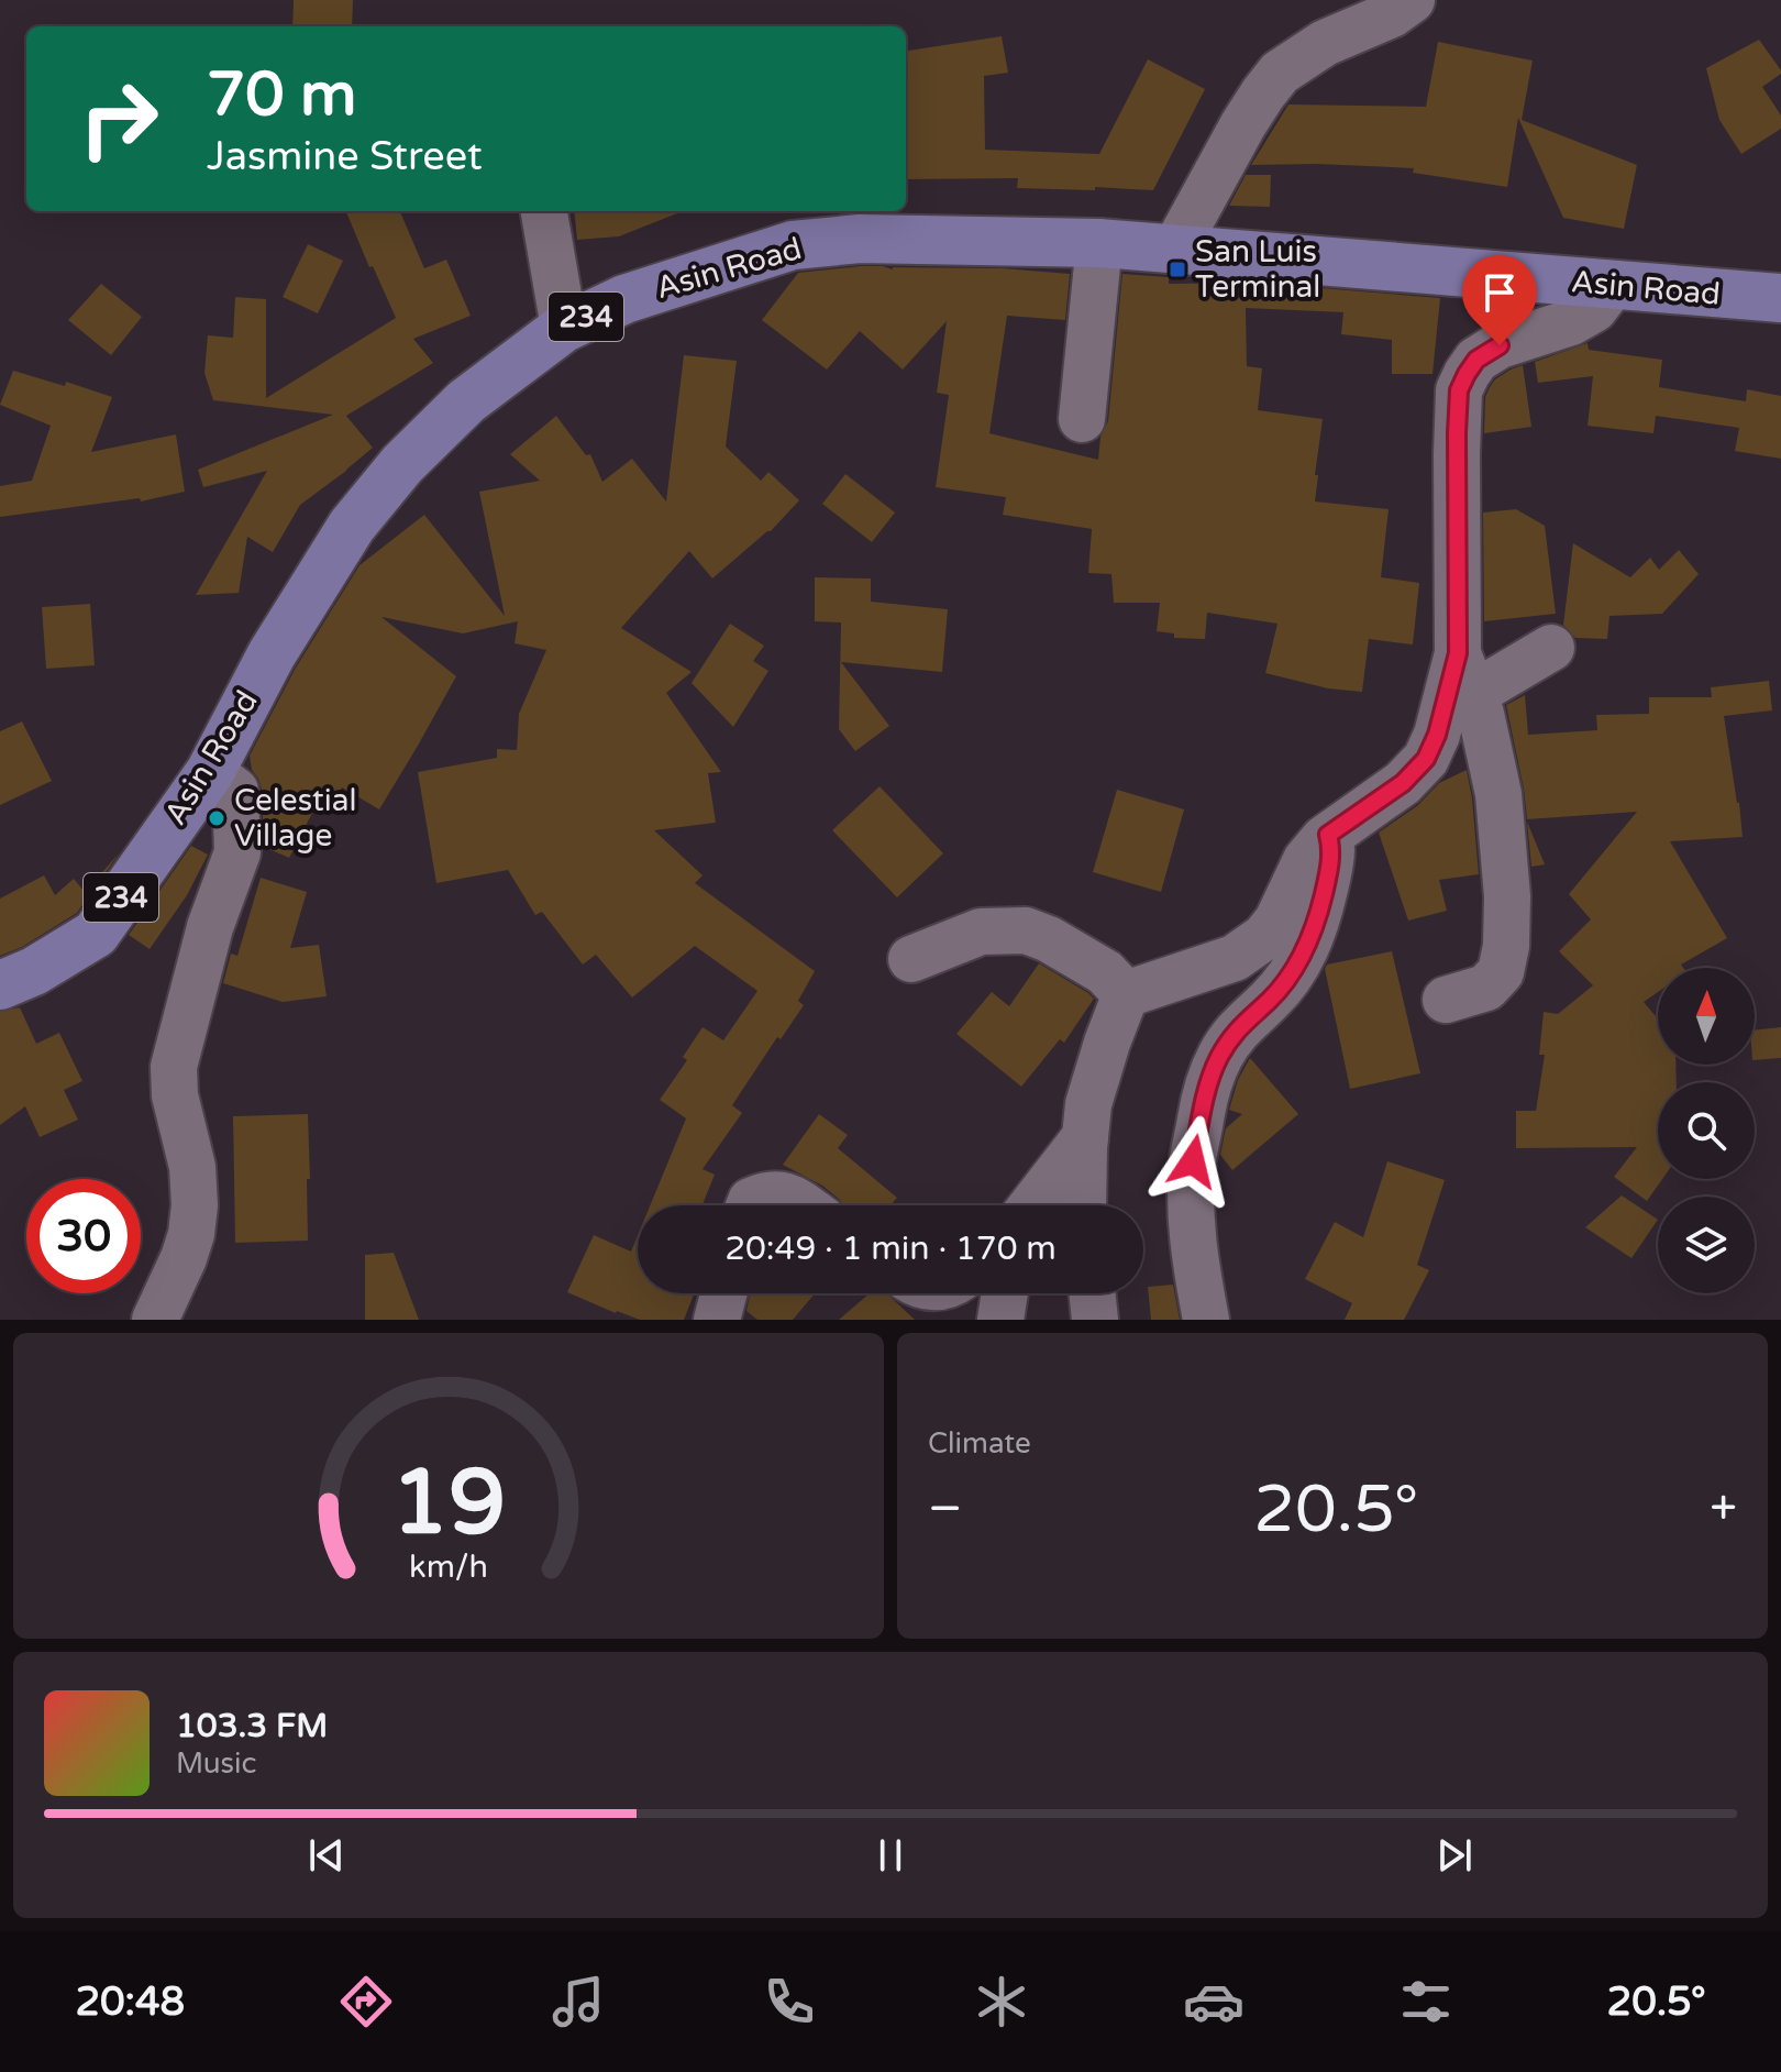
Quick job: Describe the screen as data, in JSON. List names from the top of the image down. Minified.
{"streets":{"main road":["Asin Road","234"]},"places":{"transit":["San Luis Terminal"],"other":["Celestial Village"]},"north":"top","page":{"turn":["70 m","Jasmine Street"],"limit":"30","trip":"20:49 · 1 min · 170 m","tile":"Climate","heat":["−","20.5°","+"],"song":["103.3 FM","Music"],"tabs":["20:48","20.5°"],"gauge":["19","km/h"]}}
